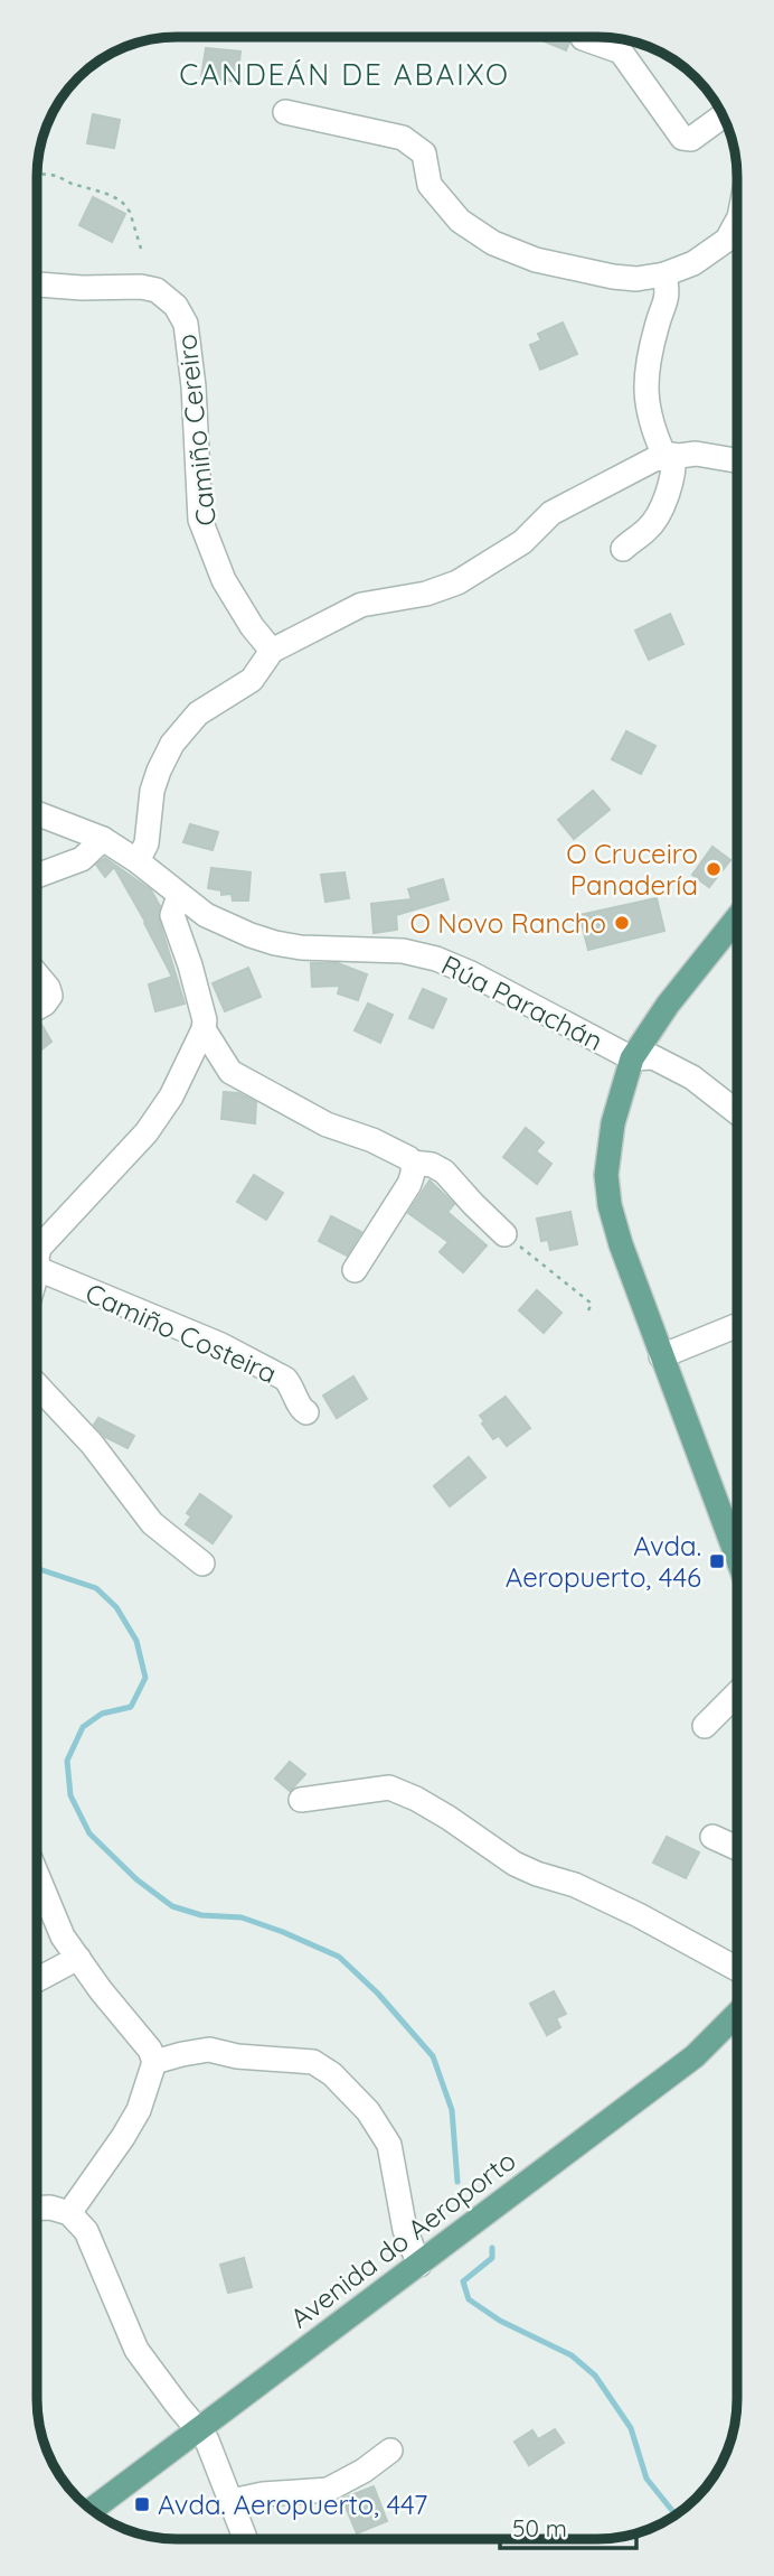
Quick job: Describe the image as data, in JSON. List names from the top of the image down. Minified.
{"streets":{"main road":["Avenida do Aeroporto"],"street":["Camiño Cereiro","Rúa Parachán","Camiño Costeira"]},"districts":["CANDEÁN DE ABAIXO"],"places":{"other":["O Cruceiro Panadería","O Novo Rancho"],"transit":["Avda. Aeropuerto, 446","Avda. Aeropuerto, 447"]},"scale_bar":"50 m"}
